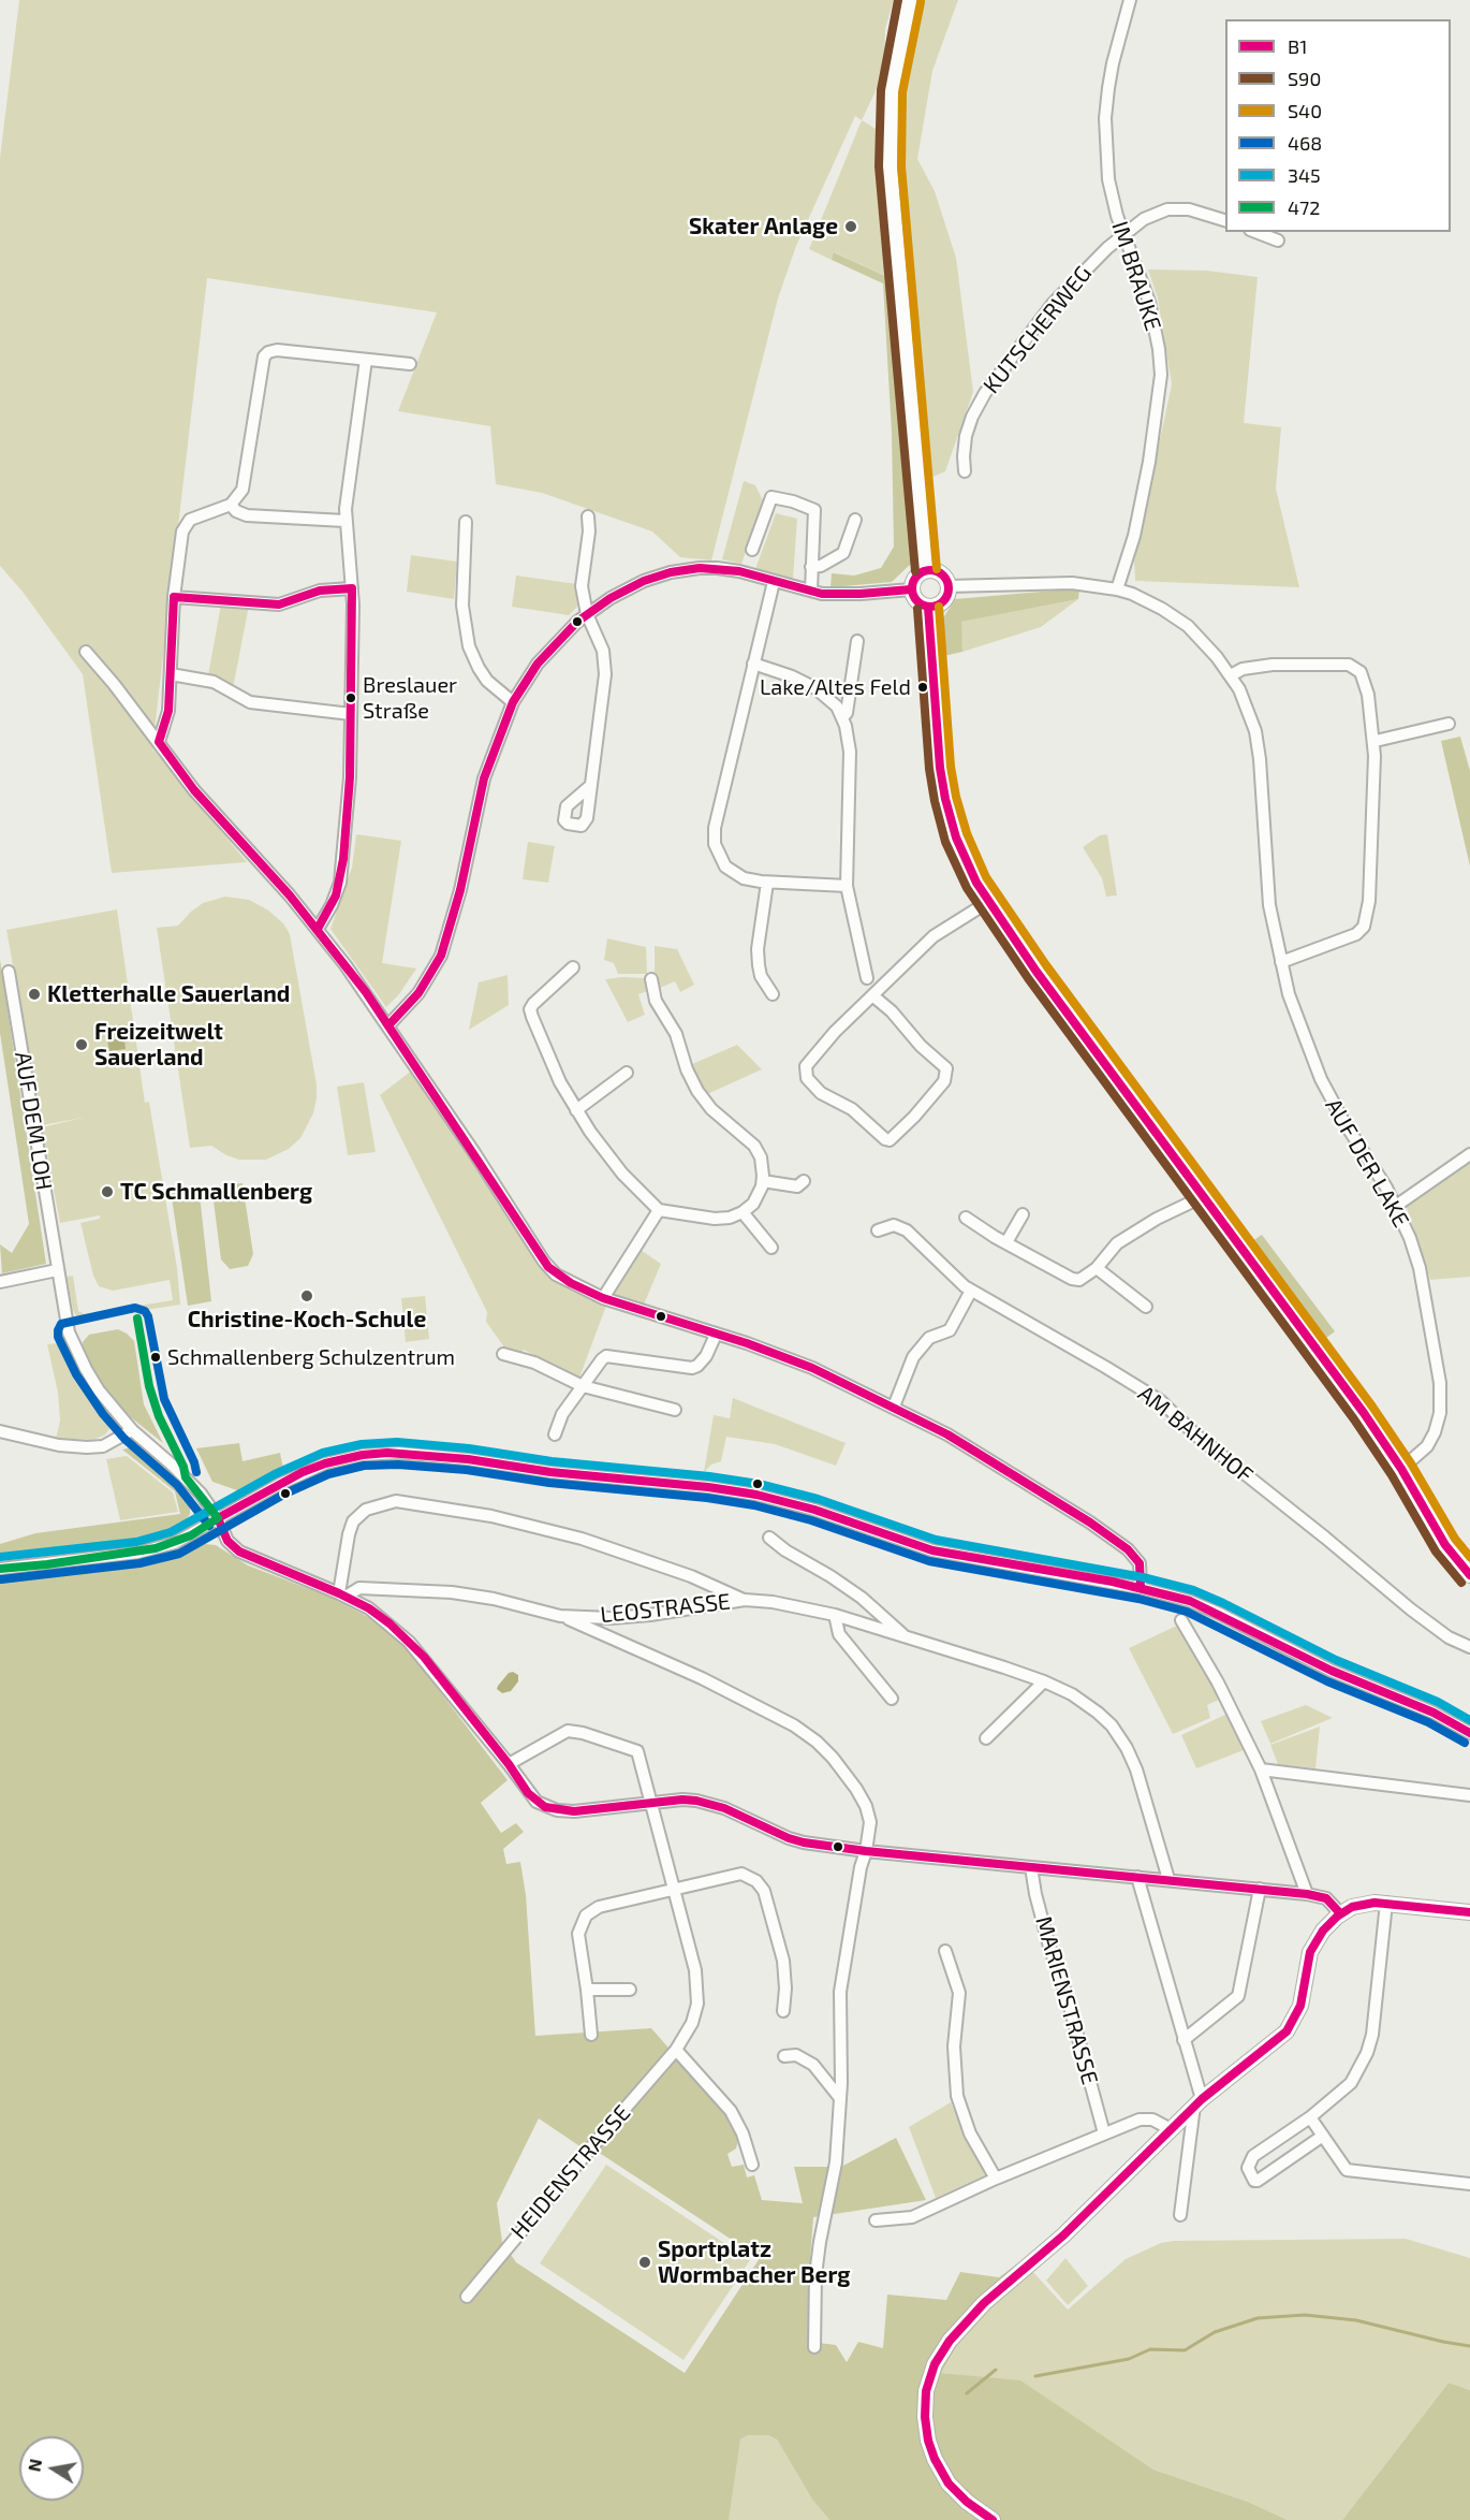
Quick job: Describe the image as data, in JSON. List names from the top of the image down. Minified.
{"streets":{"street":["IM BRAUKE","KUTSCHERWEG","AUF DEM LOH","AUF DER LAKE","AM BAHNHOF","LEOSTRASSE","MARIENSTRASSE","HEIDENSTRASSE"]},"crossings":[["IM BRAUKE","KUTSCHERWEG"],["IM BRAUKE","AUF DER LAKE"],["AUF DEM LOH","LEOSTRASSE"],["AUF DEM LOH","MARIENSTRASSE"],["AUF DEM LOH","HEIDENSTRASSE"]],"places":["Skater Anlage","Lake/Altes Feld","Breslauer Straße","Kletterhalle Sauerland","Freizeitwelt Sauerland","TC Schmallenberg","Christine-Koch-Schule","Schmallenberg Schulzentrum","Sportplatz Wormbacher Berg"],"lines":["transit line S90","transit line S40","transit line B1","transit line 468","transit line 472","transit line 345"],"legend":["B1","S90","S40","468","345","472"],"north":"left"}
